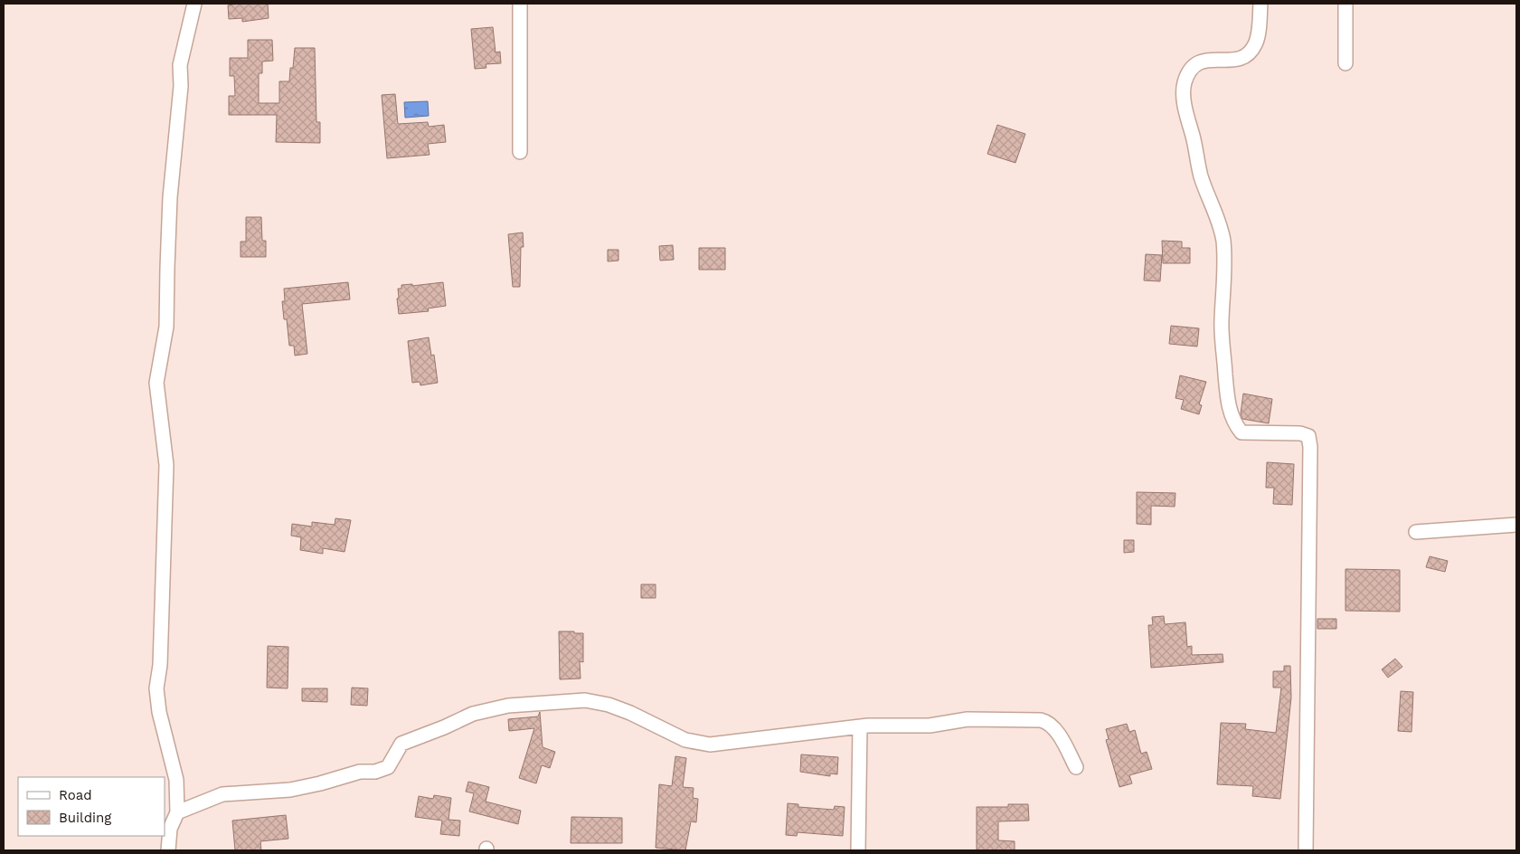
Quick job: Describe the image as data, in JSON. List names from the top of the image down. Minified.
{"legend":["Road","Building"]}
